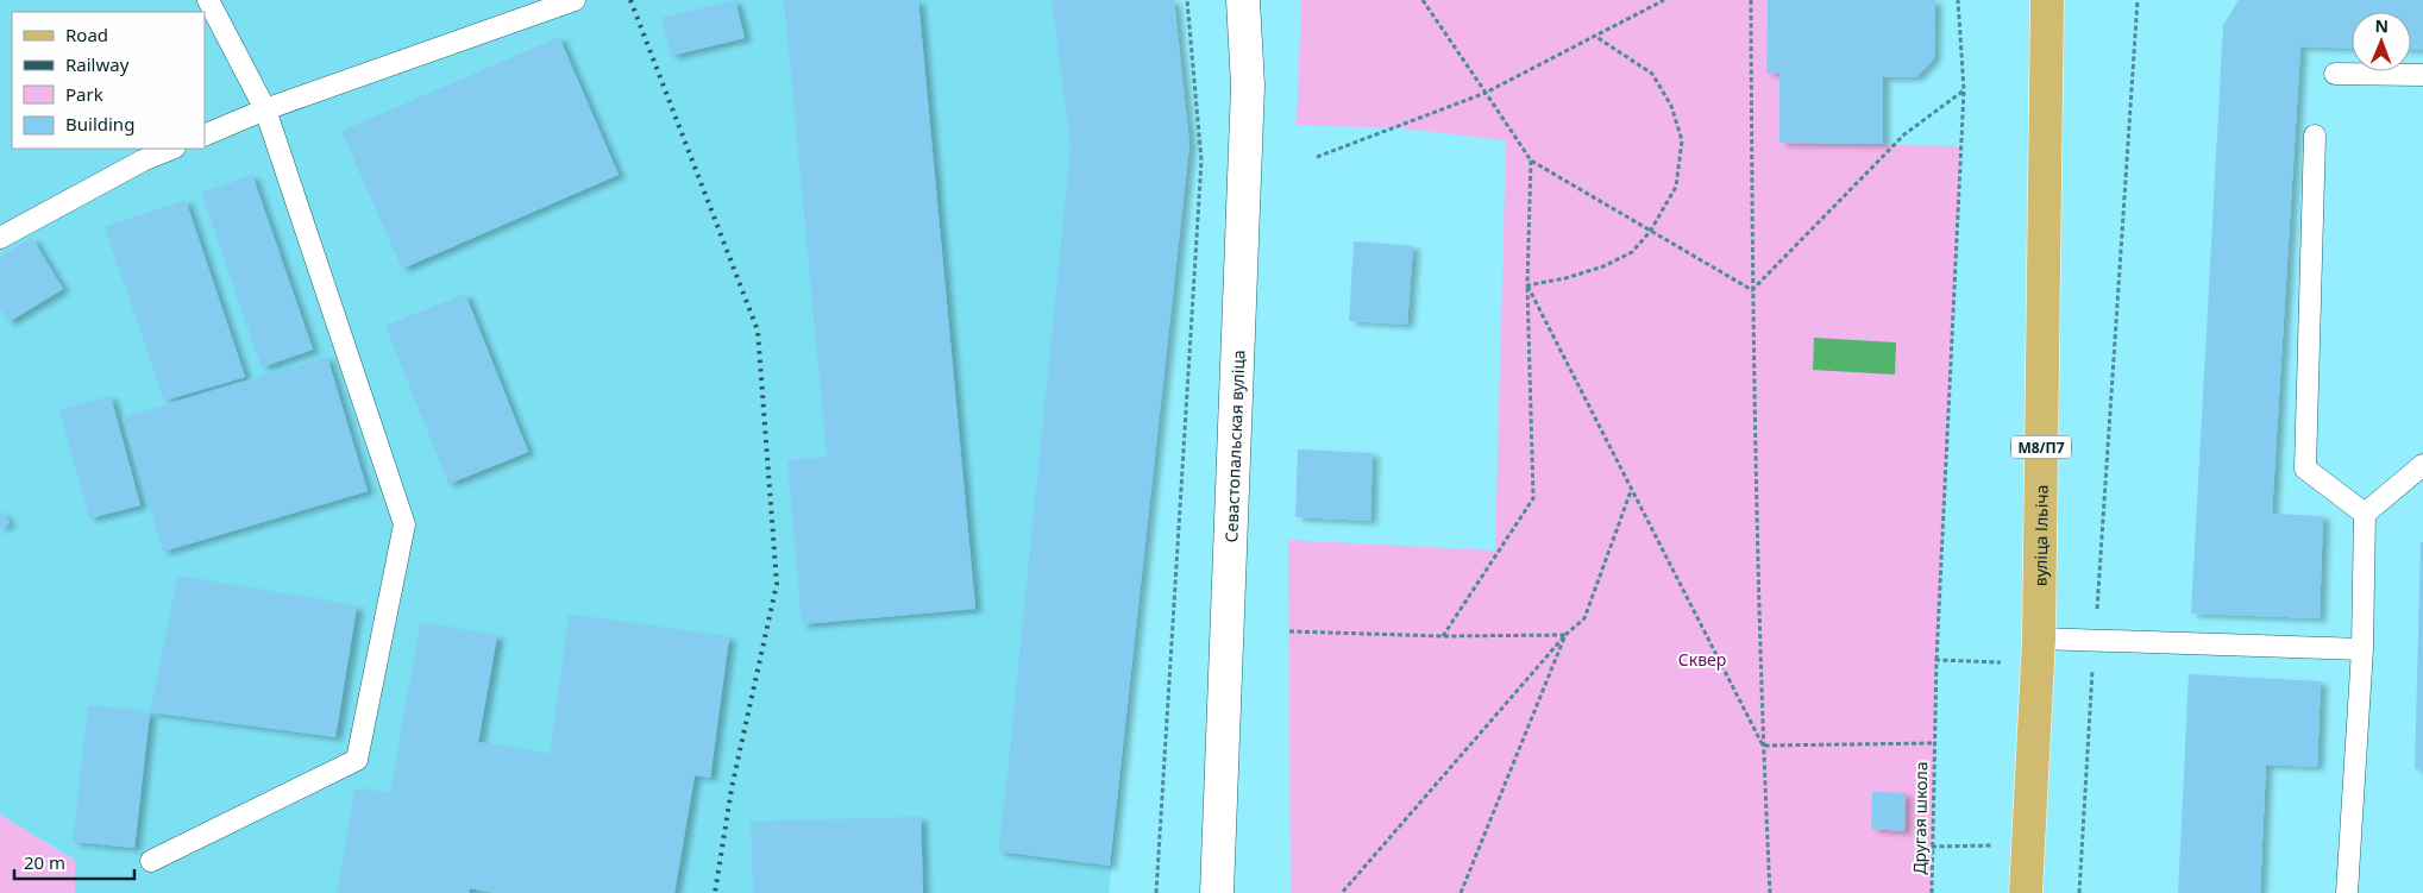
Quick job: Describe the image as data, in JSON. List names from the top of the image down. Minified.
{"streets":{"main road":["М8/П7","вуліца Ільіча"],"street":["Севастопальская вуліца"],"path":["Другая школа"]},"parks":["Сквер"],"legend":["Road","Railway","Park","Building"],"scale_bar":"20 m","north":"top"}
